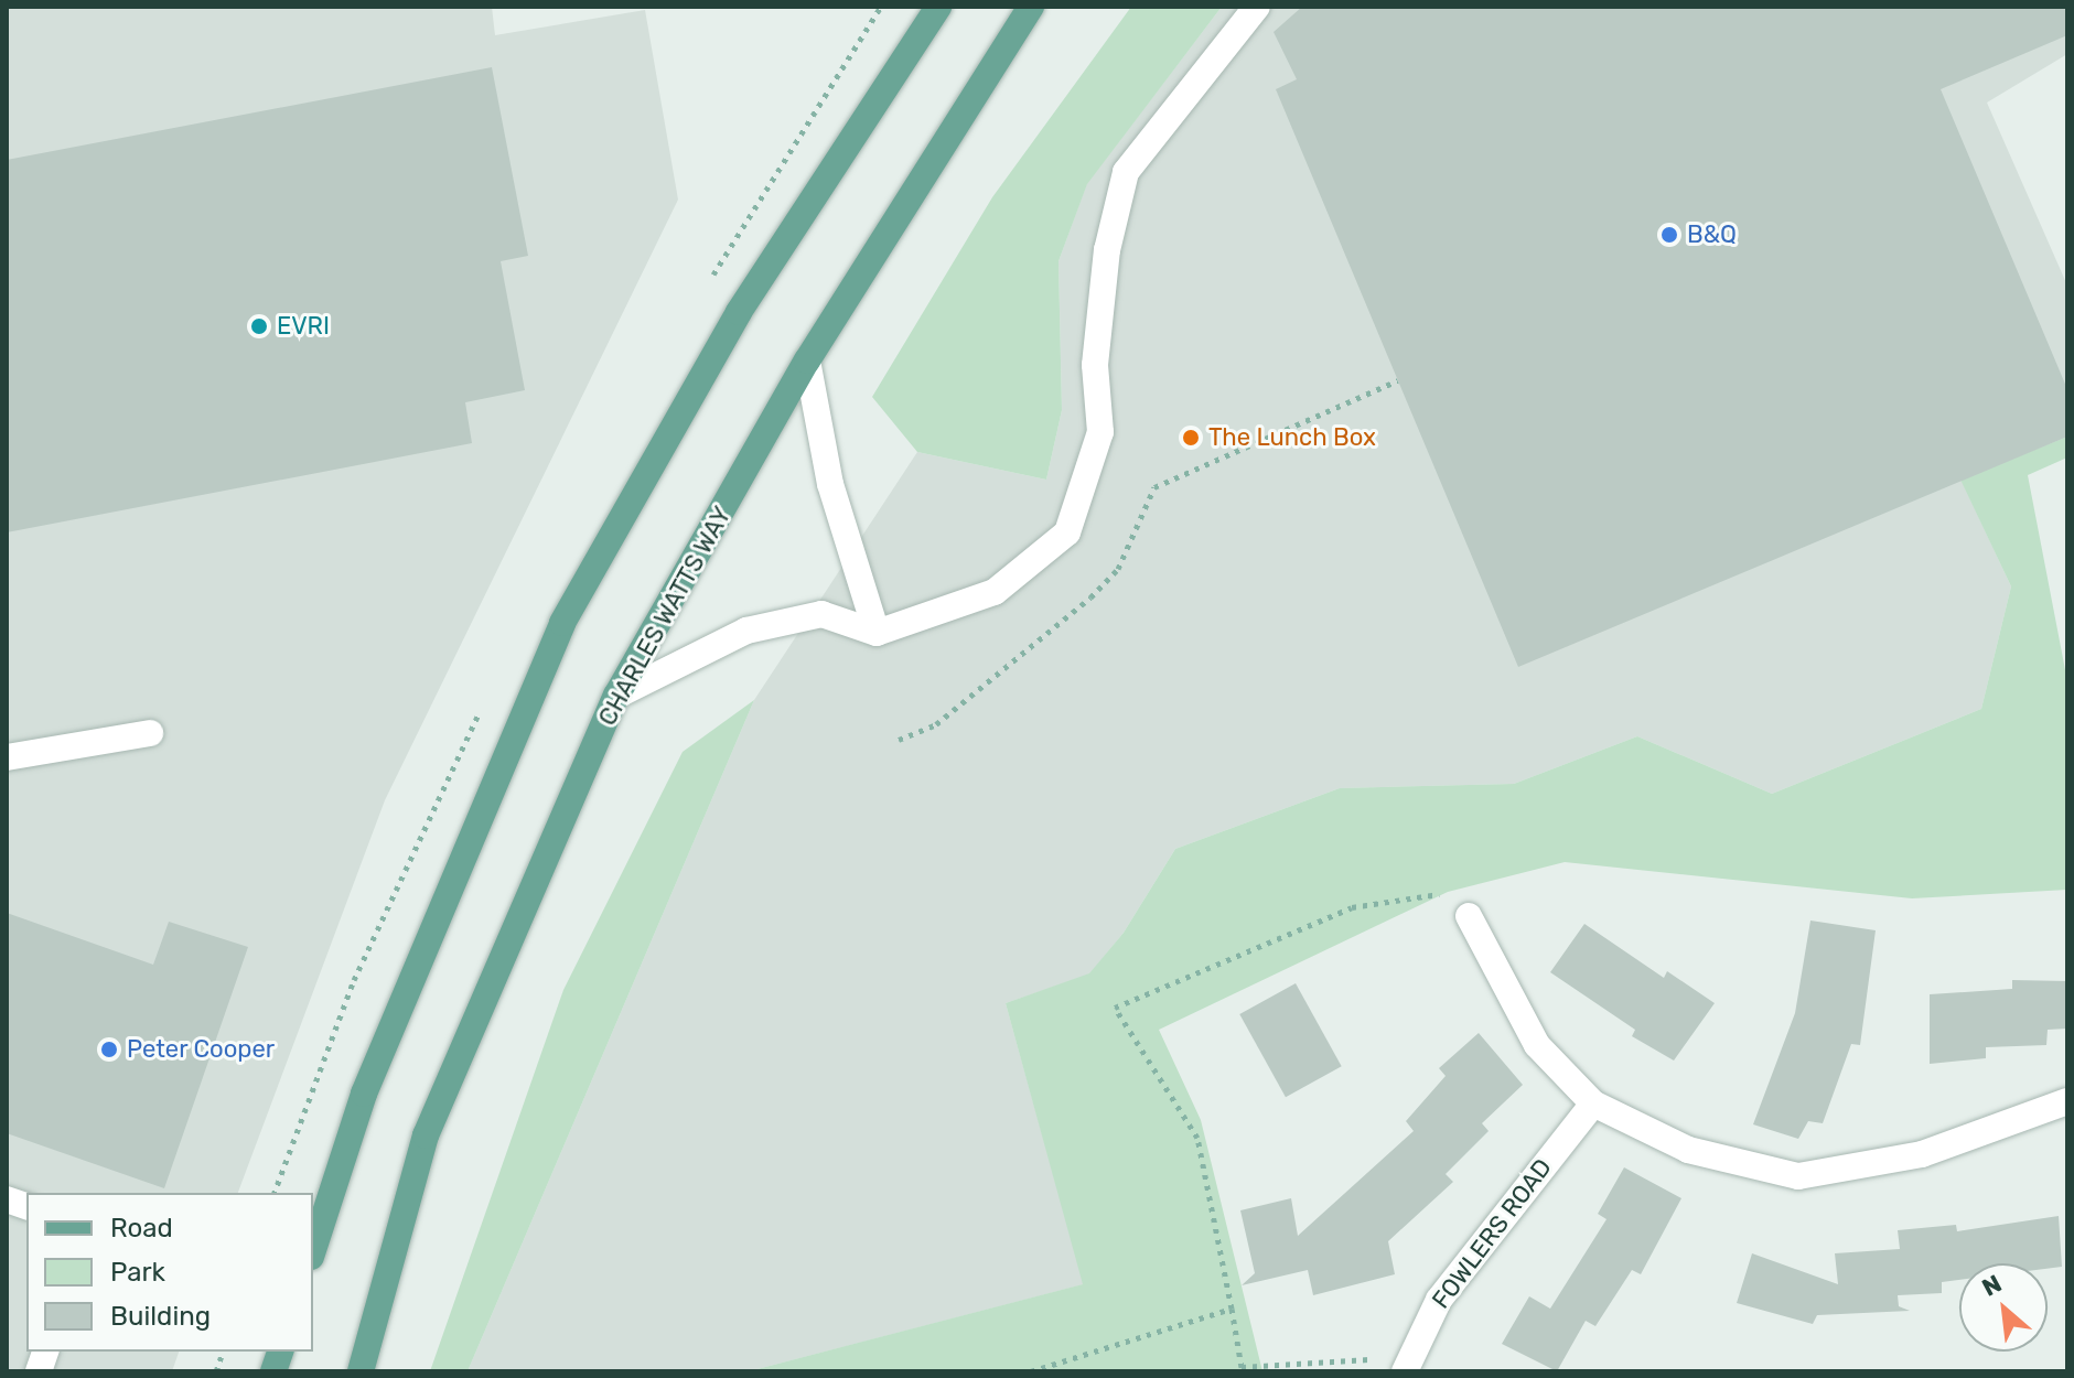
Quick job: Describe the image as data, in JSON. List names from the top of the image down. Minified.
{"streets":{"main road":["CHARLES WATTS WAY"],"street":["FOWLERS ROAD"]},"places":["B&Q","EVRI","The Lunch Box","Peter Cooper"],"legend":["Road","Park","Building"],"north":"top left"}
